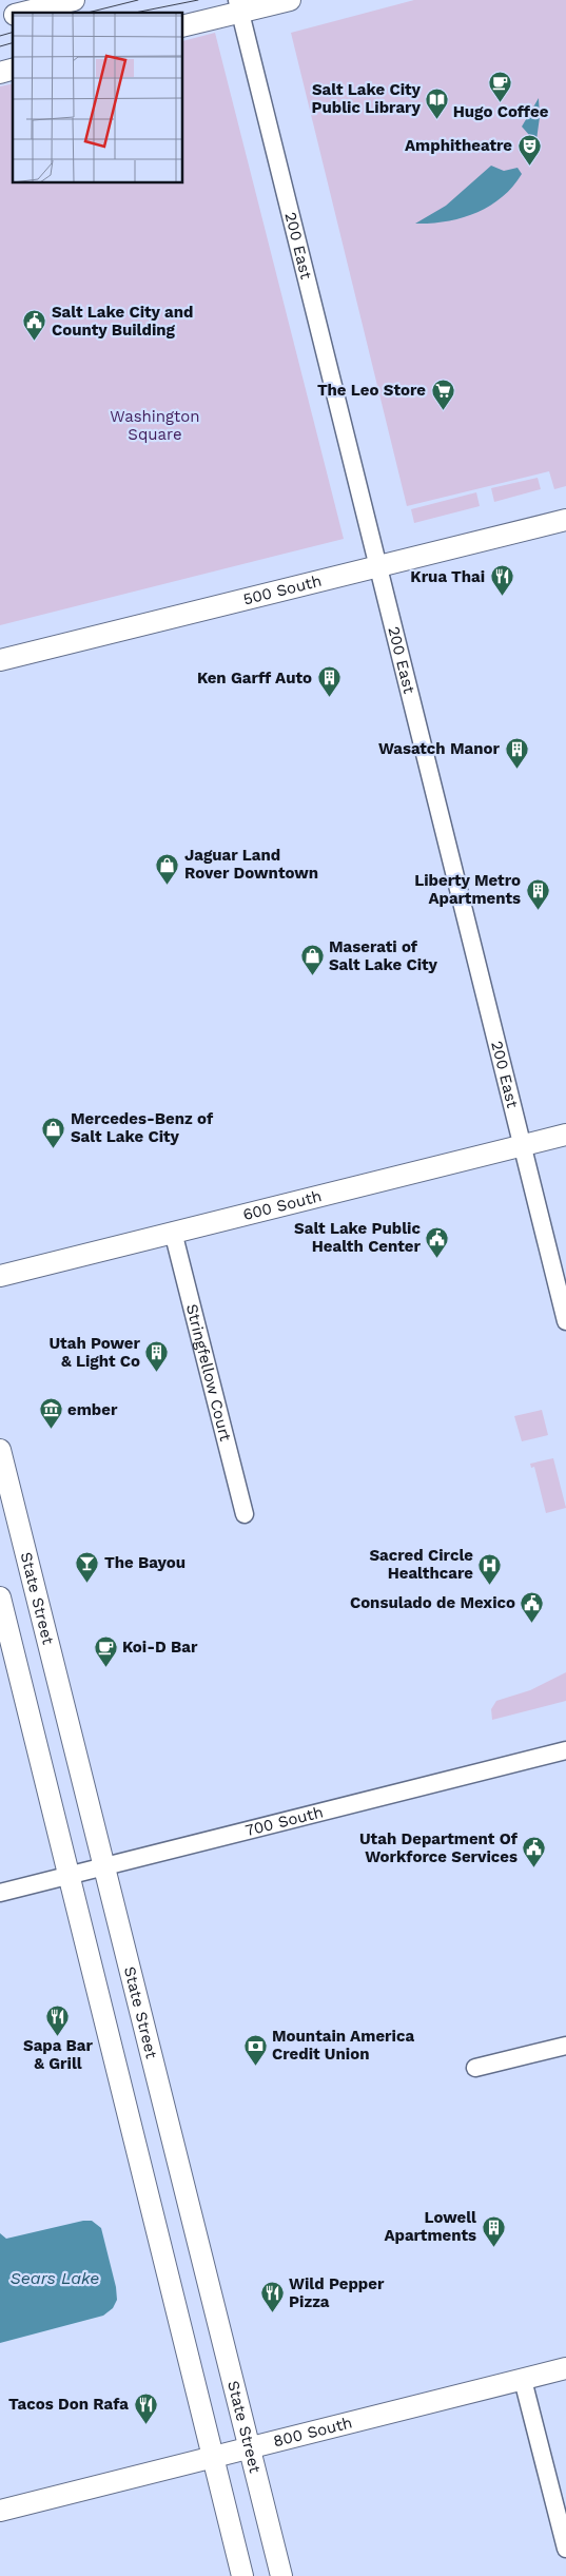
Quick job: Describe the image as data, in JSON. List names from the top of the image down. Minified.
{"streets":{"main road":["500 South","600 South","State Street","800 South"],"street":["200 East","Stringfellow Court","700 South"]},"crossings":[["200 East","500 South"],["200 East","600 South"],["600 South","Stringfellow Court"],["State Street","700 South"],["State Street","800 South"]],"water":["Sears Lake"],"parks":["Washington Square"],"places":{"cafe":["Hugo Coffee","Koi-D Bar"],"library":["Salt Lake City Public Library"],"theatre":["Amphitheatre"],"public building":["Salt Lake City and County Building","Salt Lake Public Health Center","Consulado de Mexico","Utah Department Of Workforce Services"],"supermarket":["The Leo Store"],"restaurant":["Krua Thai","Sapa Bar & Grill","Wild Pepper Pizza","Tacos Don Rafa"],"building":["Ken Garff Auto","Wasatch Manor","Liberty Metro Apartments","Utah Power & Light Co","Lowell Apartments"],"shop":["Jaguar Land Rover Downtown","Maserati of Salt Lake City","Mercedes-Benz of Salt Lake City"],"museum":["ember"],"bar":["The Bayou"],"hospital":["Sacred Circle Healthcare"],"bank":["Mountain America Credit Union"]}}
